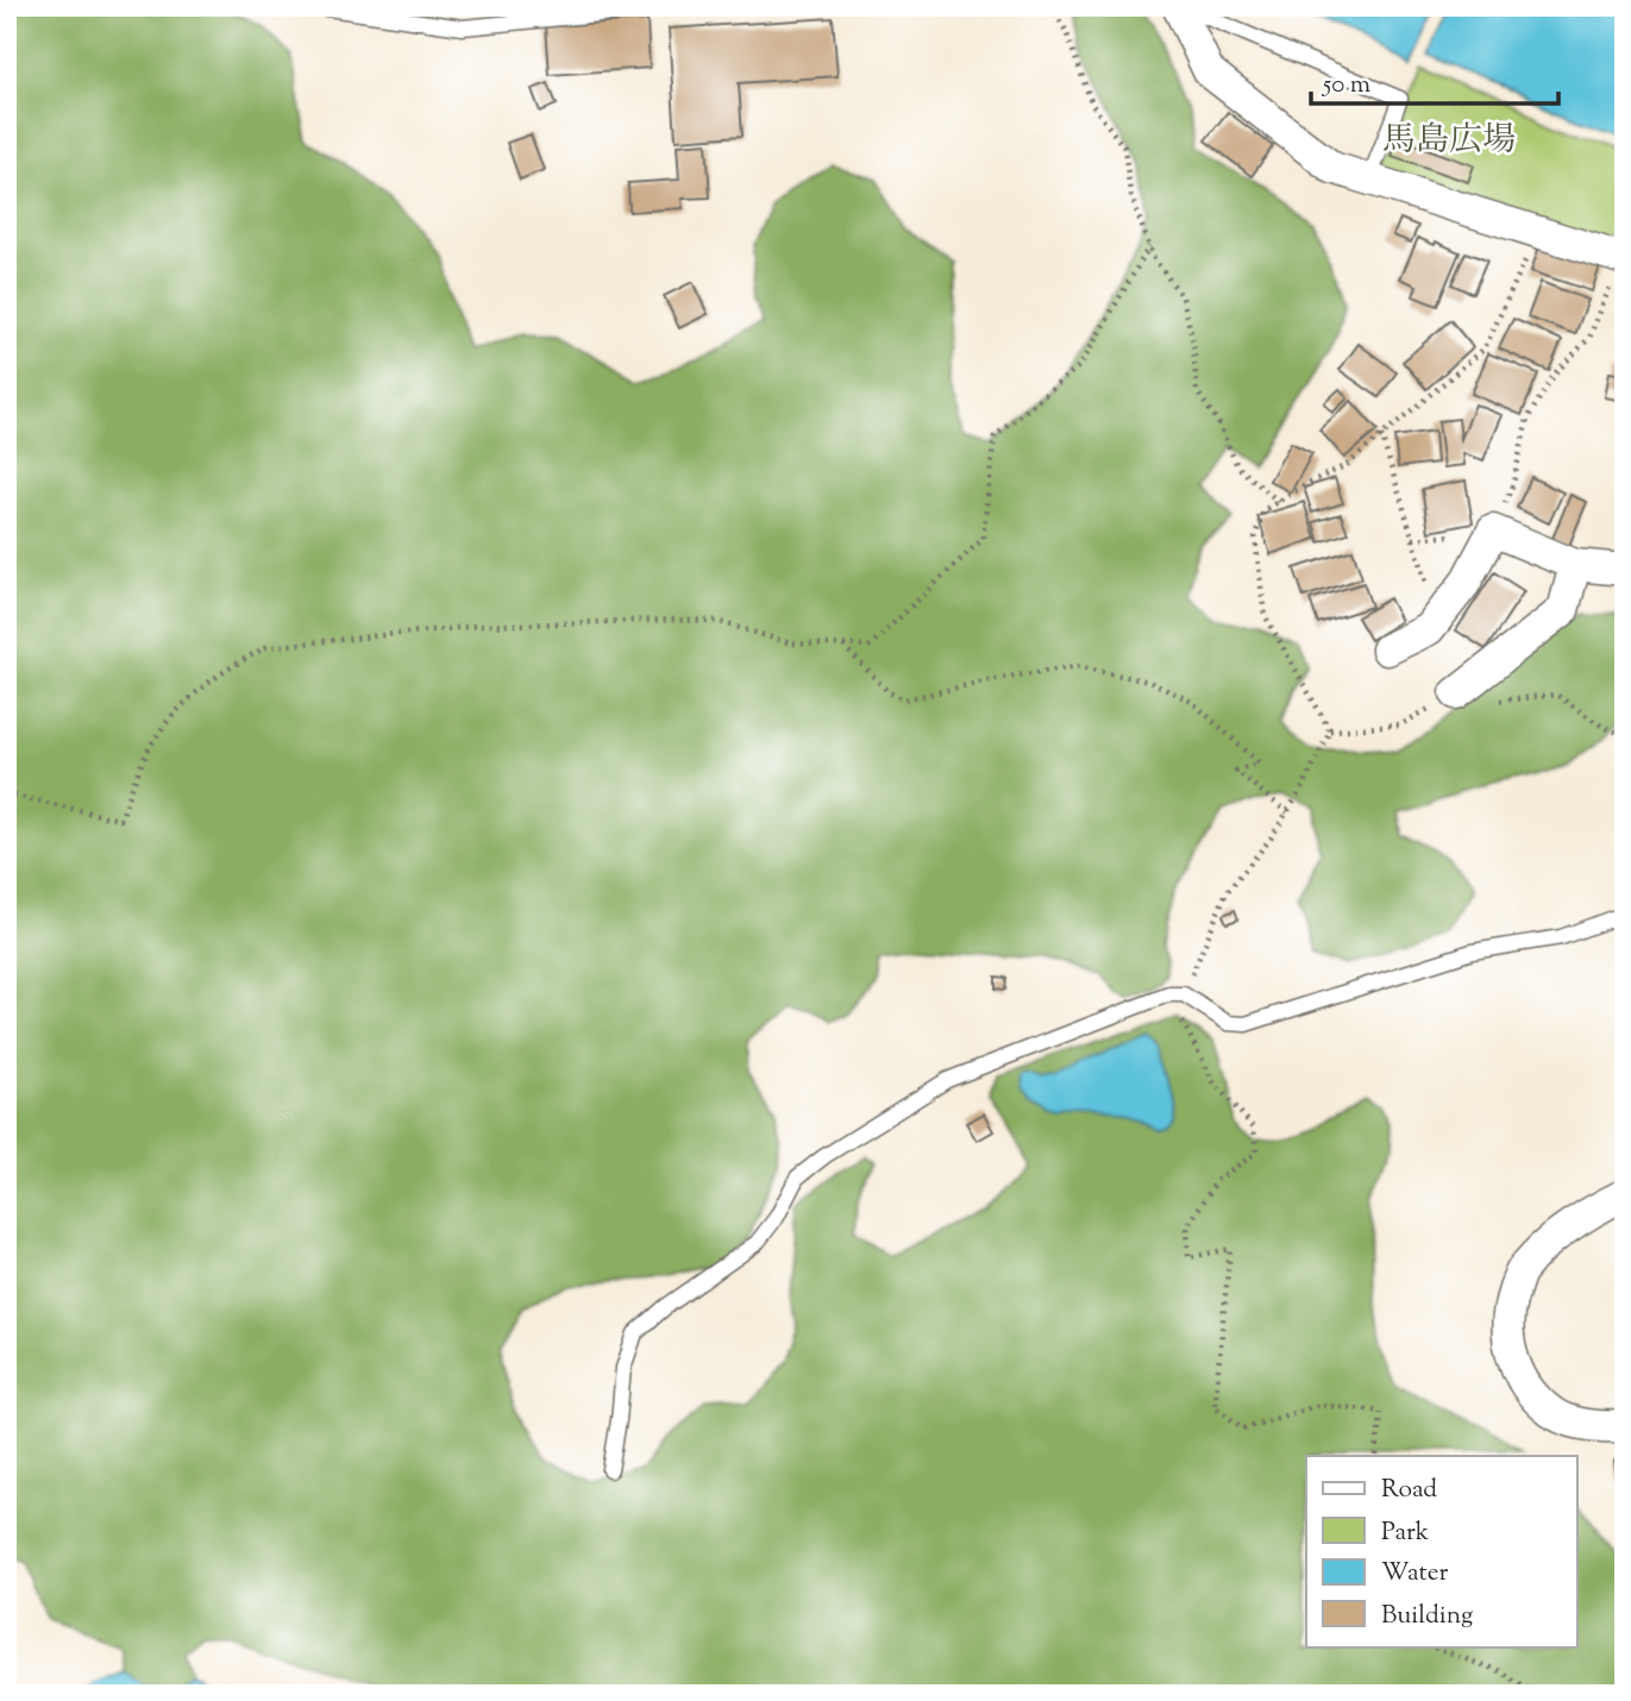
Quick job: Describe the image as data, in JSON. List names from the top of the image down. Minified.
{"parks":["馬島広場"],"legend":["Road","Park","Water","Building"],"scale_bar":"50 m"}
